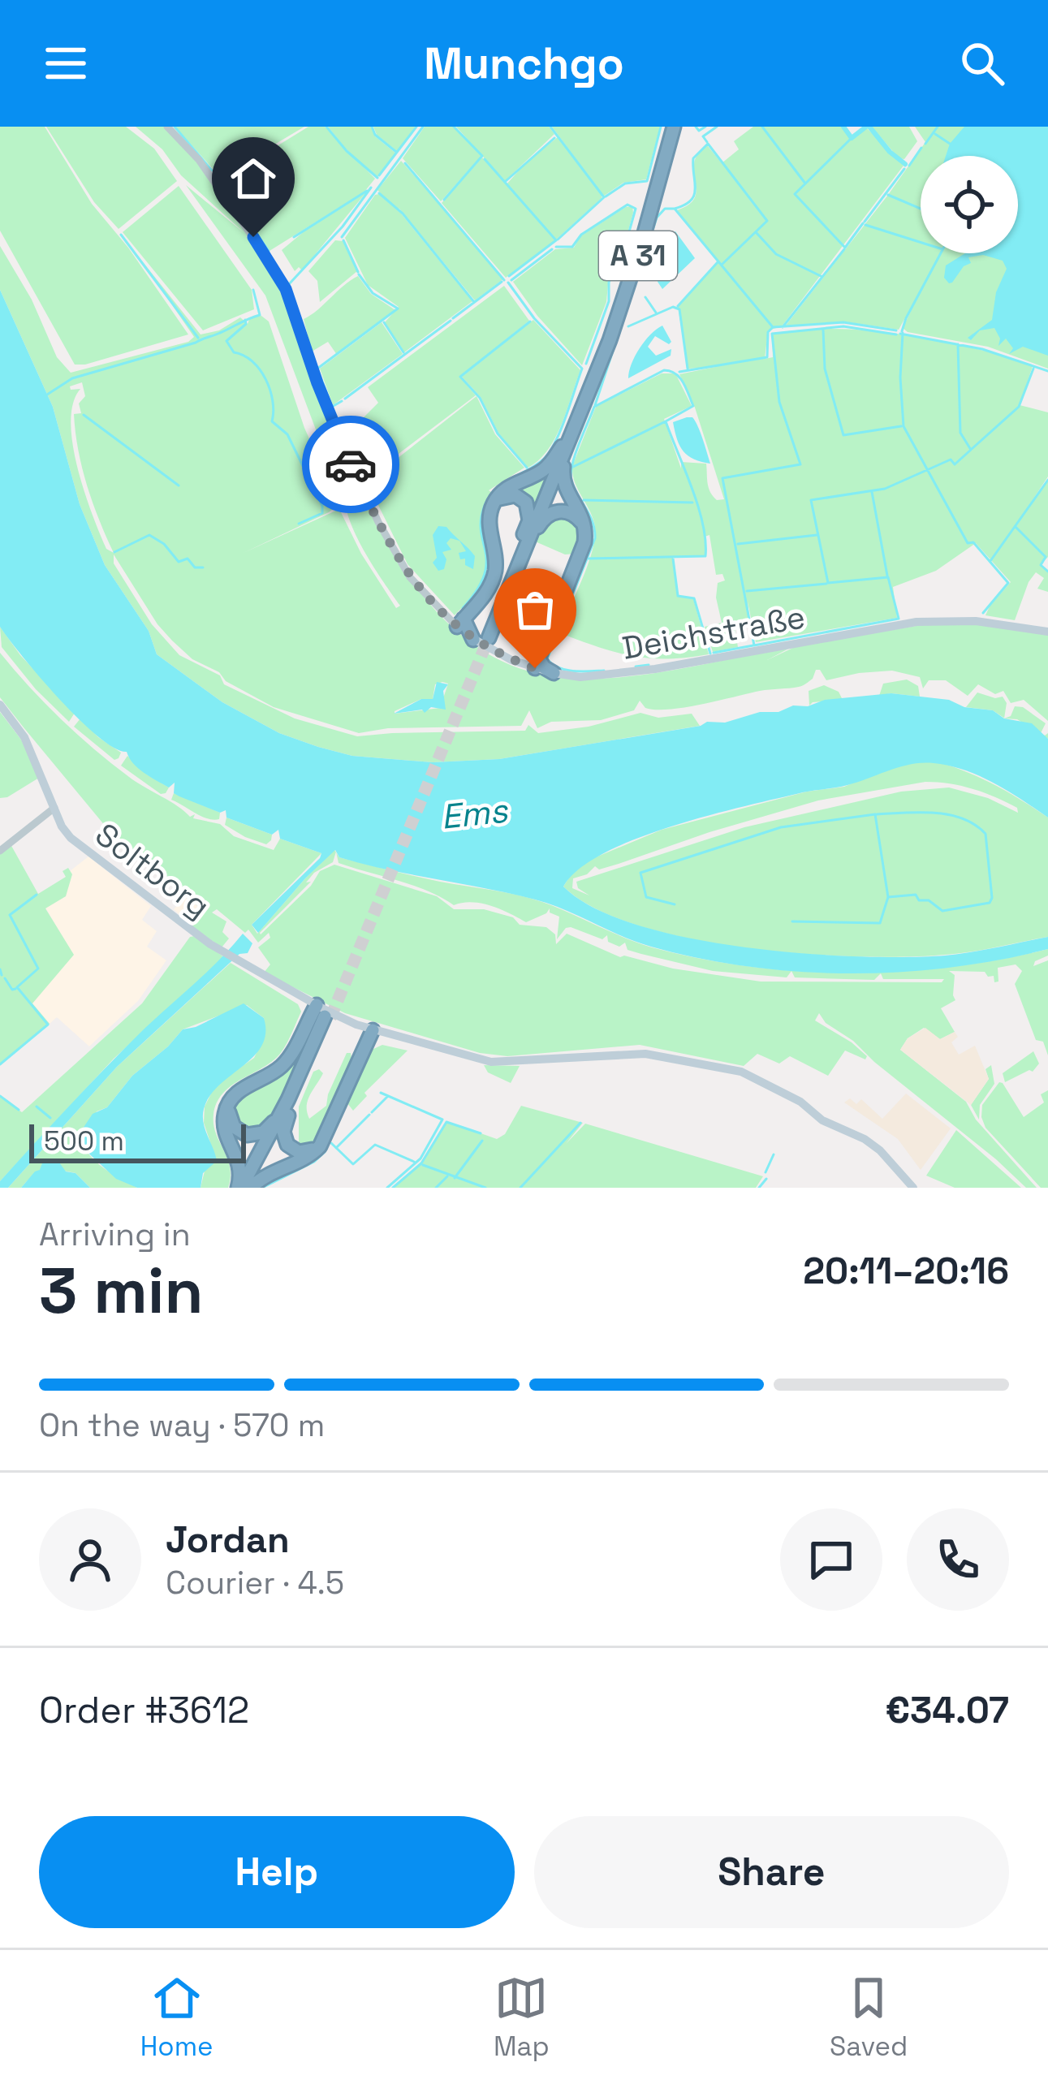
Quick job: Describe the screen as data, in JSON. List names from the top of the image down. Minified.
{"streets":{"highway":["A 31"],"main road":["Deichstraße","Soltborg"]},"water":["Ems"],"scale_bar":"500 m","page":{"header":"Munchgo","scale":"500 m","heading":["3 min","Arriving in","20:11–20:16"],"panel":["Jordan","Courier · 4.5","Order #3612","€34.07"],"bar":"On the way · 570 m","buttons":["Help","Share"],"tabs":["Home","Map","Saved"]}}
